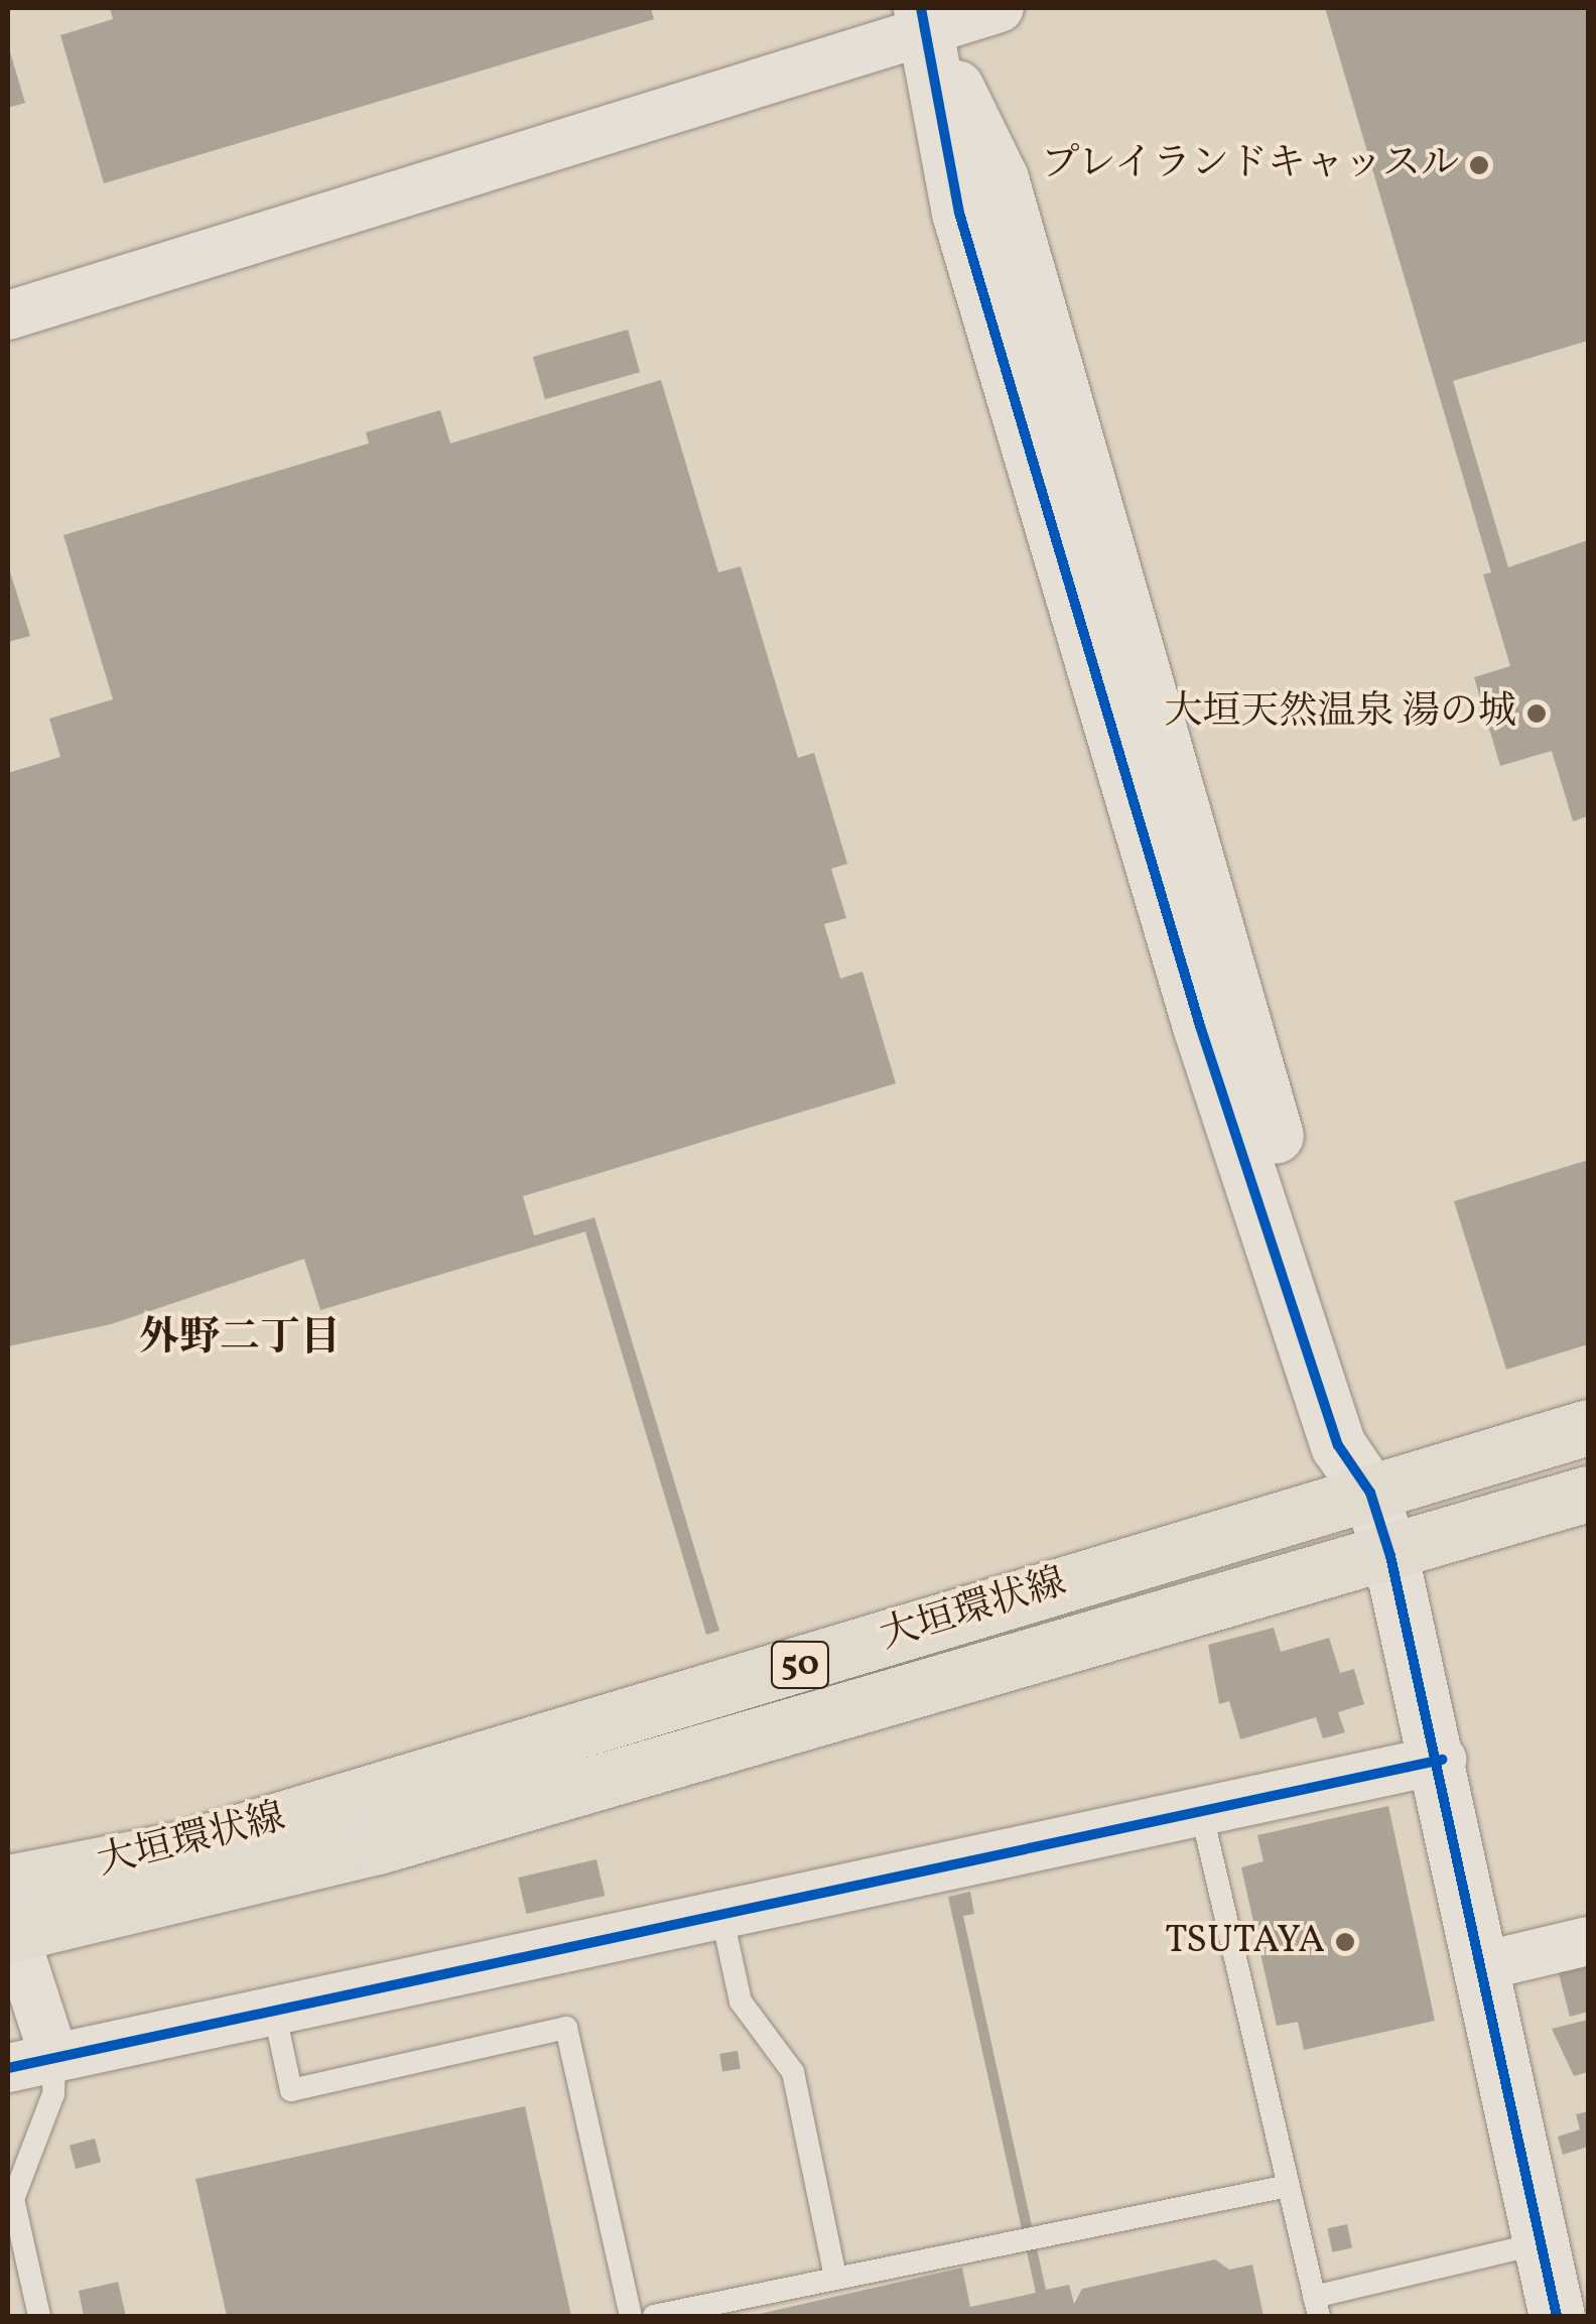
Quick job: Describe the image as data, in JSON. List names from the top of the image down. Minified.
{"streets":{"main road":["大垣環状線","50"]},"districts":["外野二丁目"],"places":["プレイランドキャッスル","大垣天然温泉 湯の城","TSUTAYA"]}
